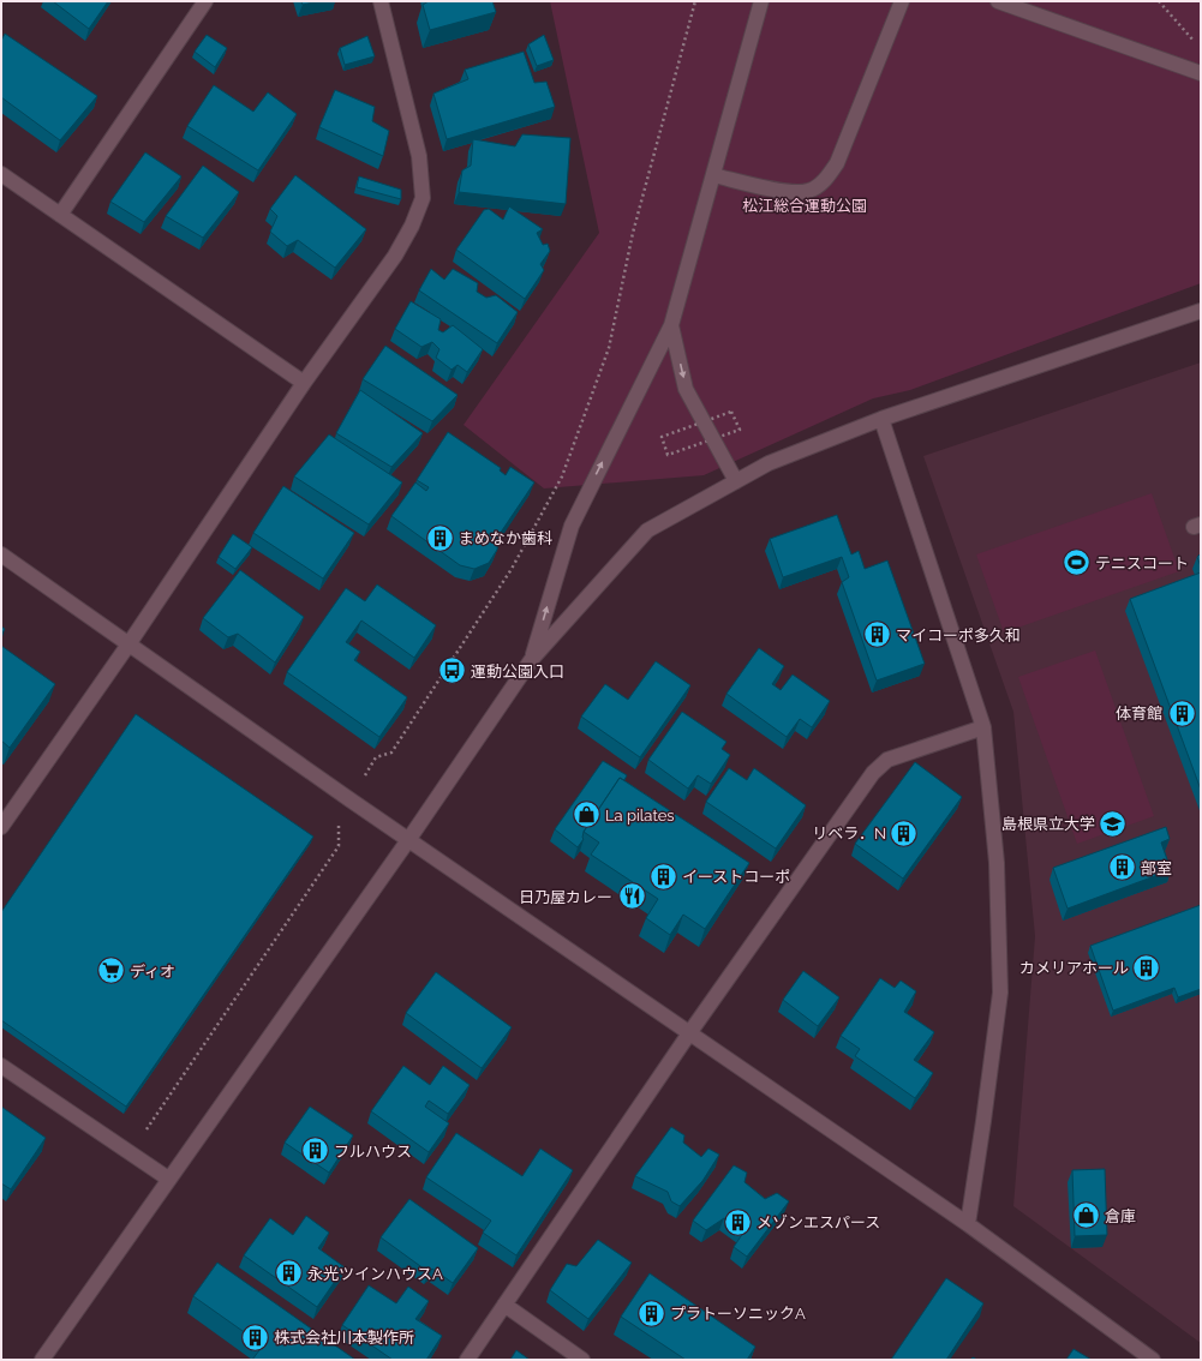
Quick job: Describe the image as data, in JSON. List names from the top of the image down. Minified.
{"parks":["松江総合運動公園"],"places":{"building":["まめなか歯科","マイコーポ多久和","体育館","リベラ．N","部室","イーストコーポ","カメリアホール","フルハウス","メゾンエスパース","永光ツインハウスA","プラトーソニックA","株式会社川本製作所"],"sports":["テニスコート"],"bus stop":["運動公園入口"],"shop":["La pilates","倉庫"],"school or university":["島根県立大学"],"restaurant":["日乃屋カレー"],"supermarket":["ディオ"]}}
